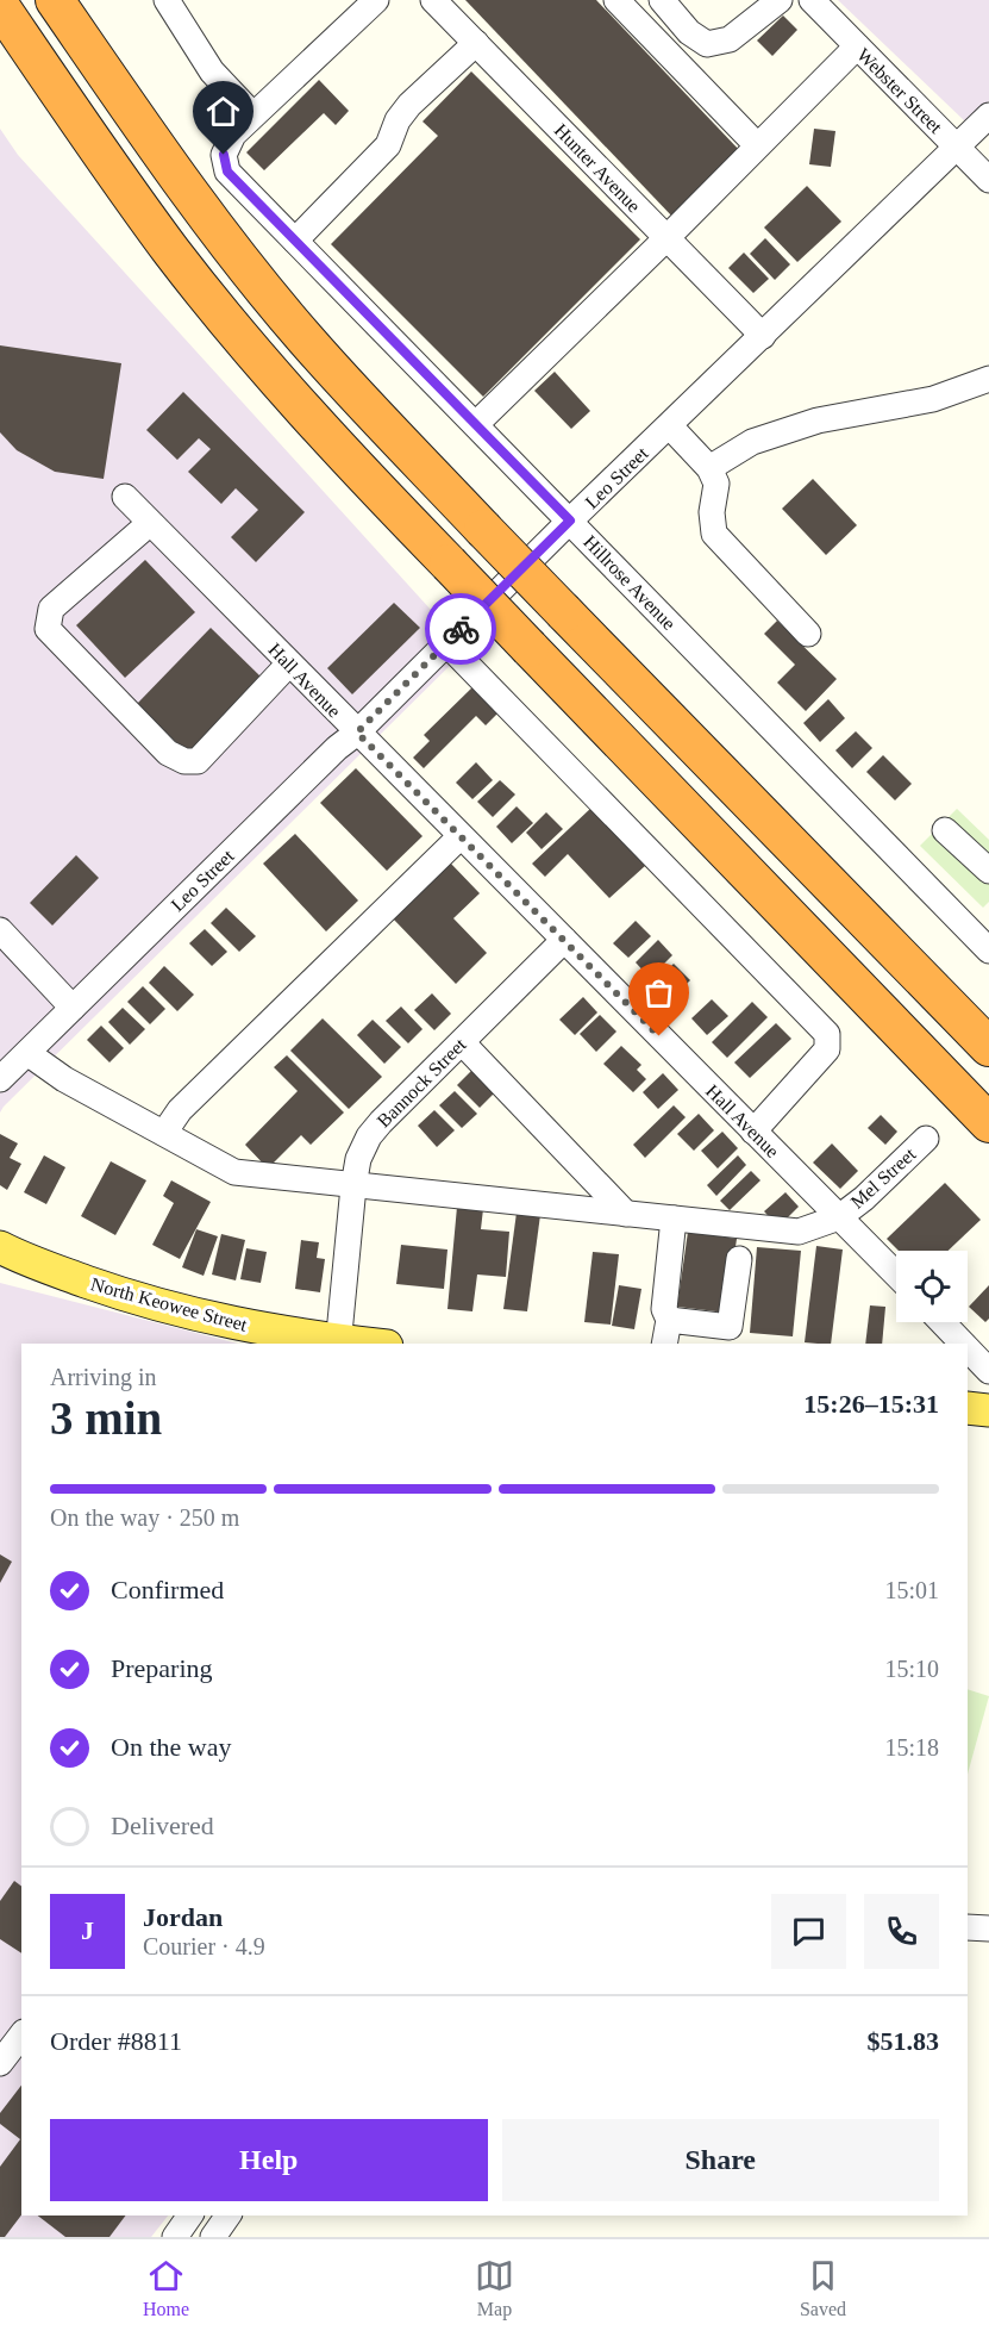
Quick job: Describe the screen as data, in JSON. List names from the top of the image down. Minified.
{"streets":{"main road":["North Keowee Street"],"street":["Webster Street","Hunter Avenue","Leo Street","Hillrose Avenue","Hall Avenue","Bannock Street","Mel Street"]},"crossings":[["Webster Street","Leo Street"],["Hunter Avenue","Leo Street"],["Leo Street","Hillrose Avenue"],["Leo Street","Hall Avenue"],["Leo Street","Mel Street"],["Hall Avenue","Bannock Street"],["Hall Avenue","Mel Street"],["Bannock Street","Mel Street"],["Bannock Street","North Keowee Street"]],"page":{"heading":["3 min","Arriving in","15:26–15:31"],"panel":["Jordan","Courier · 4.9","Order #8811","$51.83"],"bar":"On the way · 250 m","list":[["Confirmed","15:01"],["Preparing","15:10"],["On the way","15:18"],"Delivered"],"round":"J","buttons":["Help","Share"],"tabs":["Home","Map","Saved"]}}
